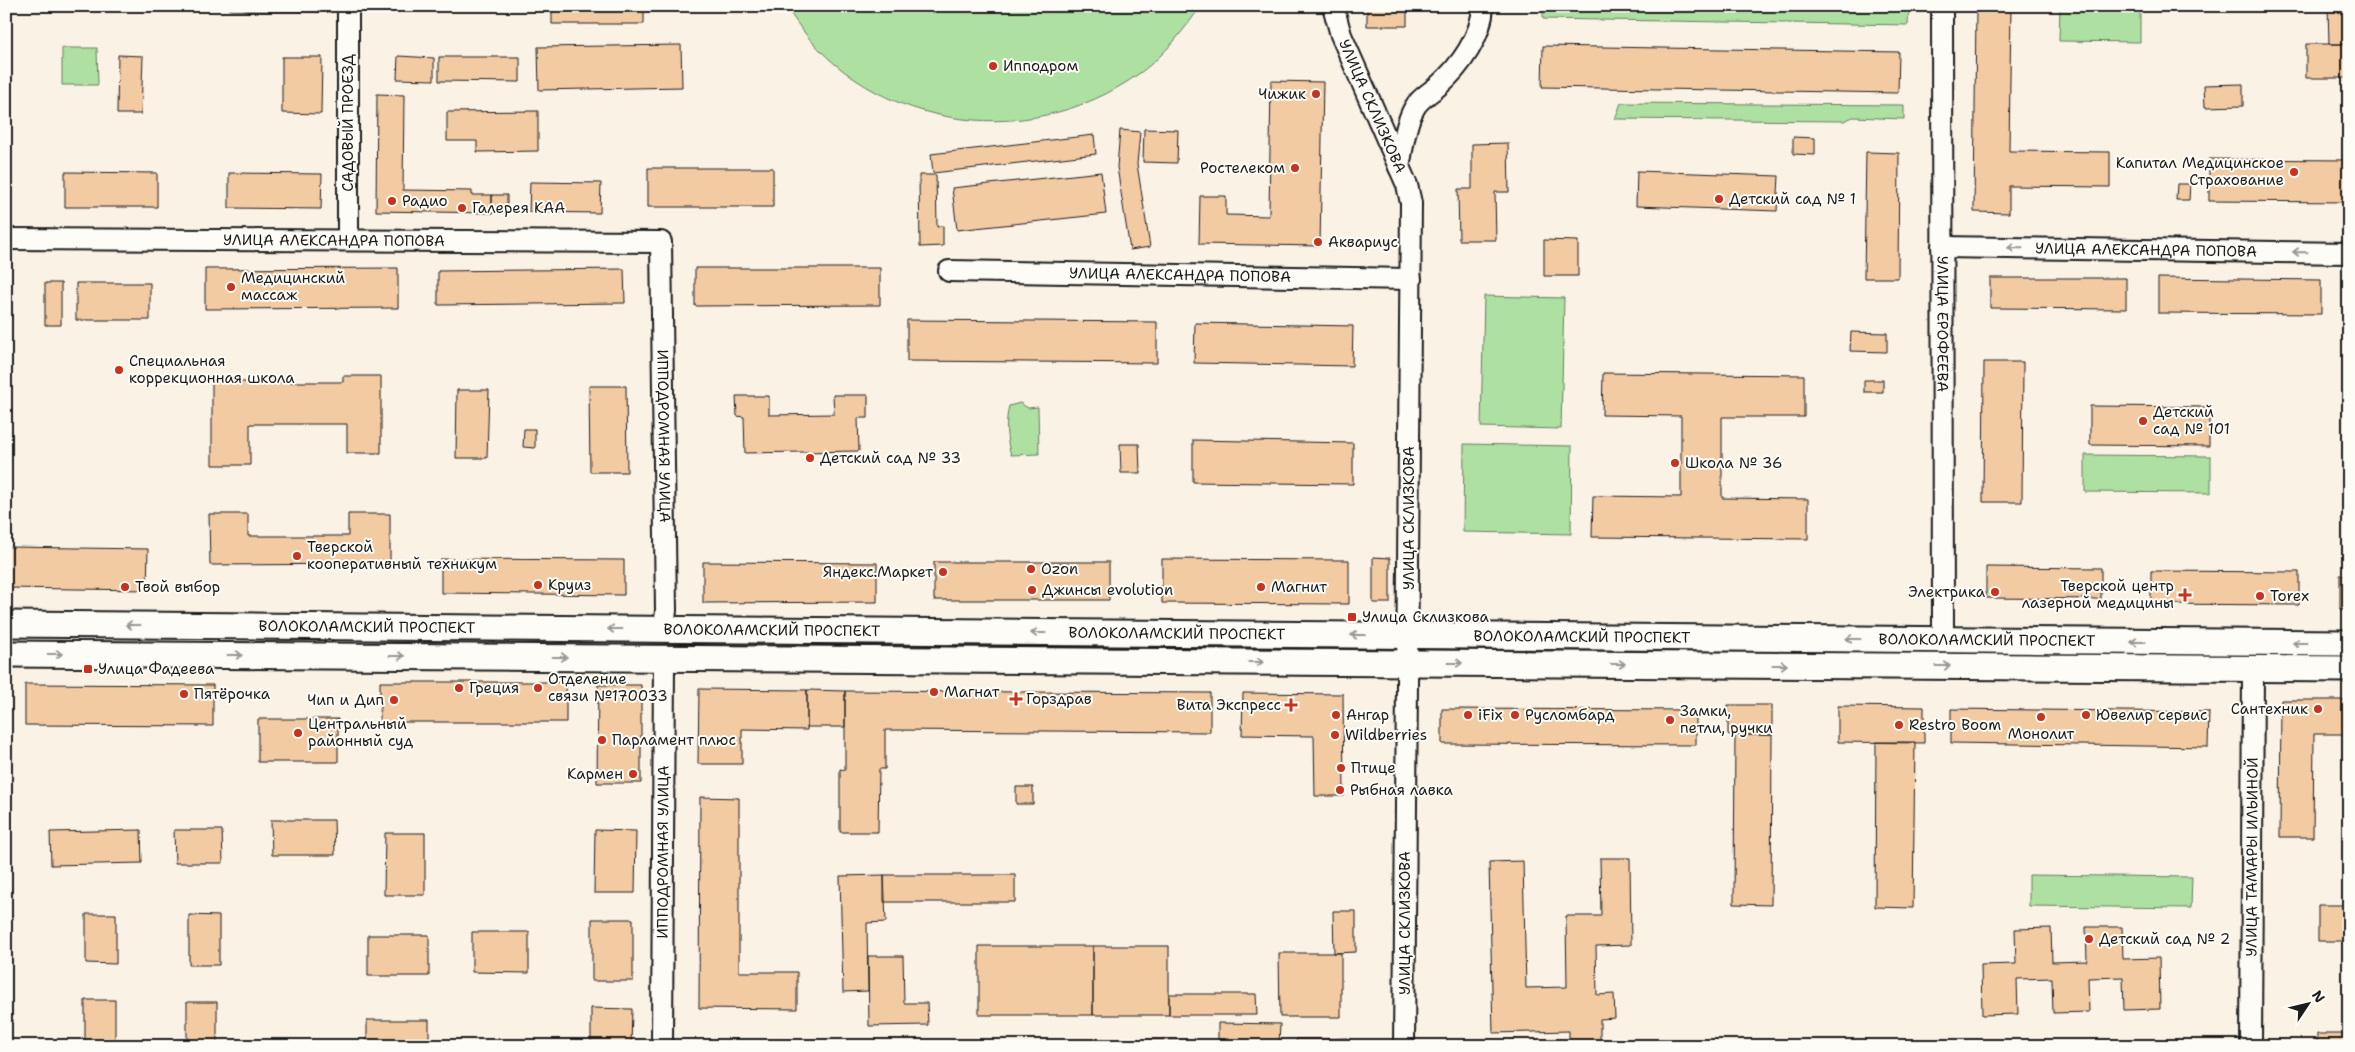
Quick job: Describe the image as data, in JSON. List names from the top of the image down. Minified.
{"streets":{"main road":["ВОЛОКОЛАМСКИЙ ПРОСПЕКТ"],"street":["УЛИЦА СКЛИЗКОВА","САДОВЫЙ ПРОЕЗД","УЛИЦА АЛЕКСАНДРА ПОПОВА","УЛИЦА ЕРОФЕЕВА","ИППОДРОМНАЯ УЛИЦА","УЛИЦА ТАМАРЫ ИЛЬИНОЙ"]},"crossings":[["УЛИЦА СКЛИЗКОВА","УЛИЦА АЛЕКСАНДРА ПОПОВА"],["УЛИЦА СКЛИЗКОВА","ВОЛОКОЛАМСКИЙ ПРОСПЕКТ"],["САДОВЫЙ ПРОЕЗД","УЛИЦА АЛЕКСАНДРА ПОПОВА"],["УЛИЦА АЛЕКСАНДРА ПОПОВА","УЛИЦА ЕРОФЕЕВА"],["УЛИЦА АЛЕКСАНДРА ПОПОВА","ИППОДРОМНАЯ УЛИЦА"],["УЛИЦА ЕРОФЕЕВА","ВОЛОКОЛАМСКИЙ ПРОСПЕКТ"],["ИППОДРОМНАЯ УЛИЦА","ВОЛОКОЛАМСКИЙ ПРОСПЕКТ"],["ВОЛОКОЛАМСКИЙ ПРОСПЕКТ","УЛИЦА ТАМАРЫ ИЛЬИНОЙ"]],"places":{"other":["Ипподром","Чижик","Ростелеком","Капитал Медицинское Страхование","Детский сад № 1","Радио","Галерея КАА","Аквариус","Медицинский массаж","Специальная коррекционная школа","Детский сад № 101","Детский сад № 33","Школа № 36","Тверской кооперативный техникум","Ozon","Яндекс.Маркет","Круиз","Твой выбор","Магнит","Джинсы evolution","Электрика","Torex","Греция","Отделение связи №170033","Магнат","Пятёрочка","Чип и Дип","Сантехник","Ангар","iFix","Русломбард","Ювелир сервис","Монолит","Замки, петли, ручки","Restro Boom","Центральный районный суд","Wildberries","Парламент плюс","Птице","Кармен","Рыбная лавка","Детский сад № 2"],"health":["Тверской центр лазерной медицины","Горздрав","Вита Экспресс"],"transit":["Улица Склизкова","Улица Фадеева"]},"north":"top right"}
